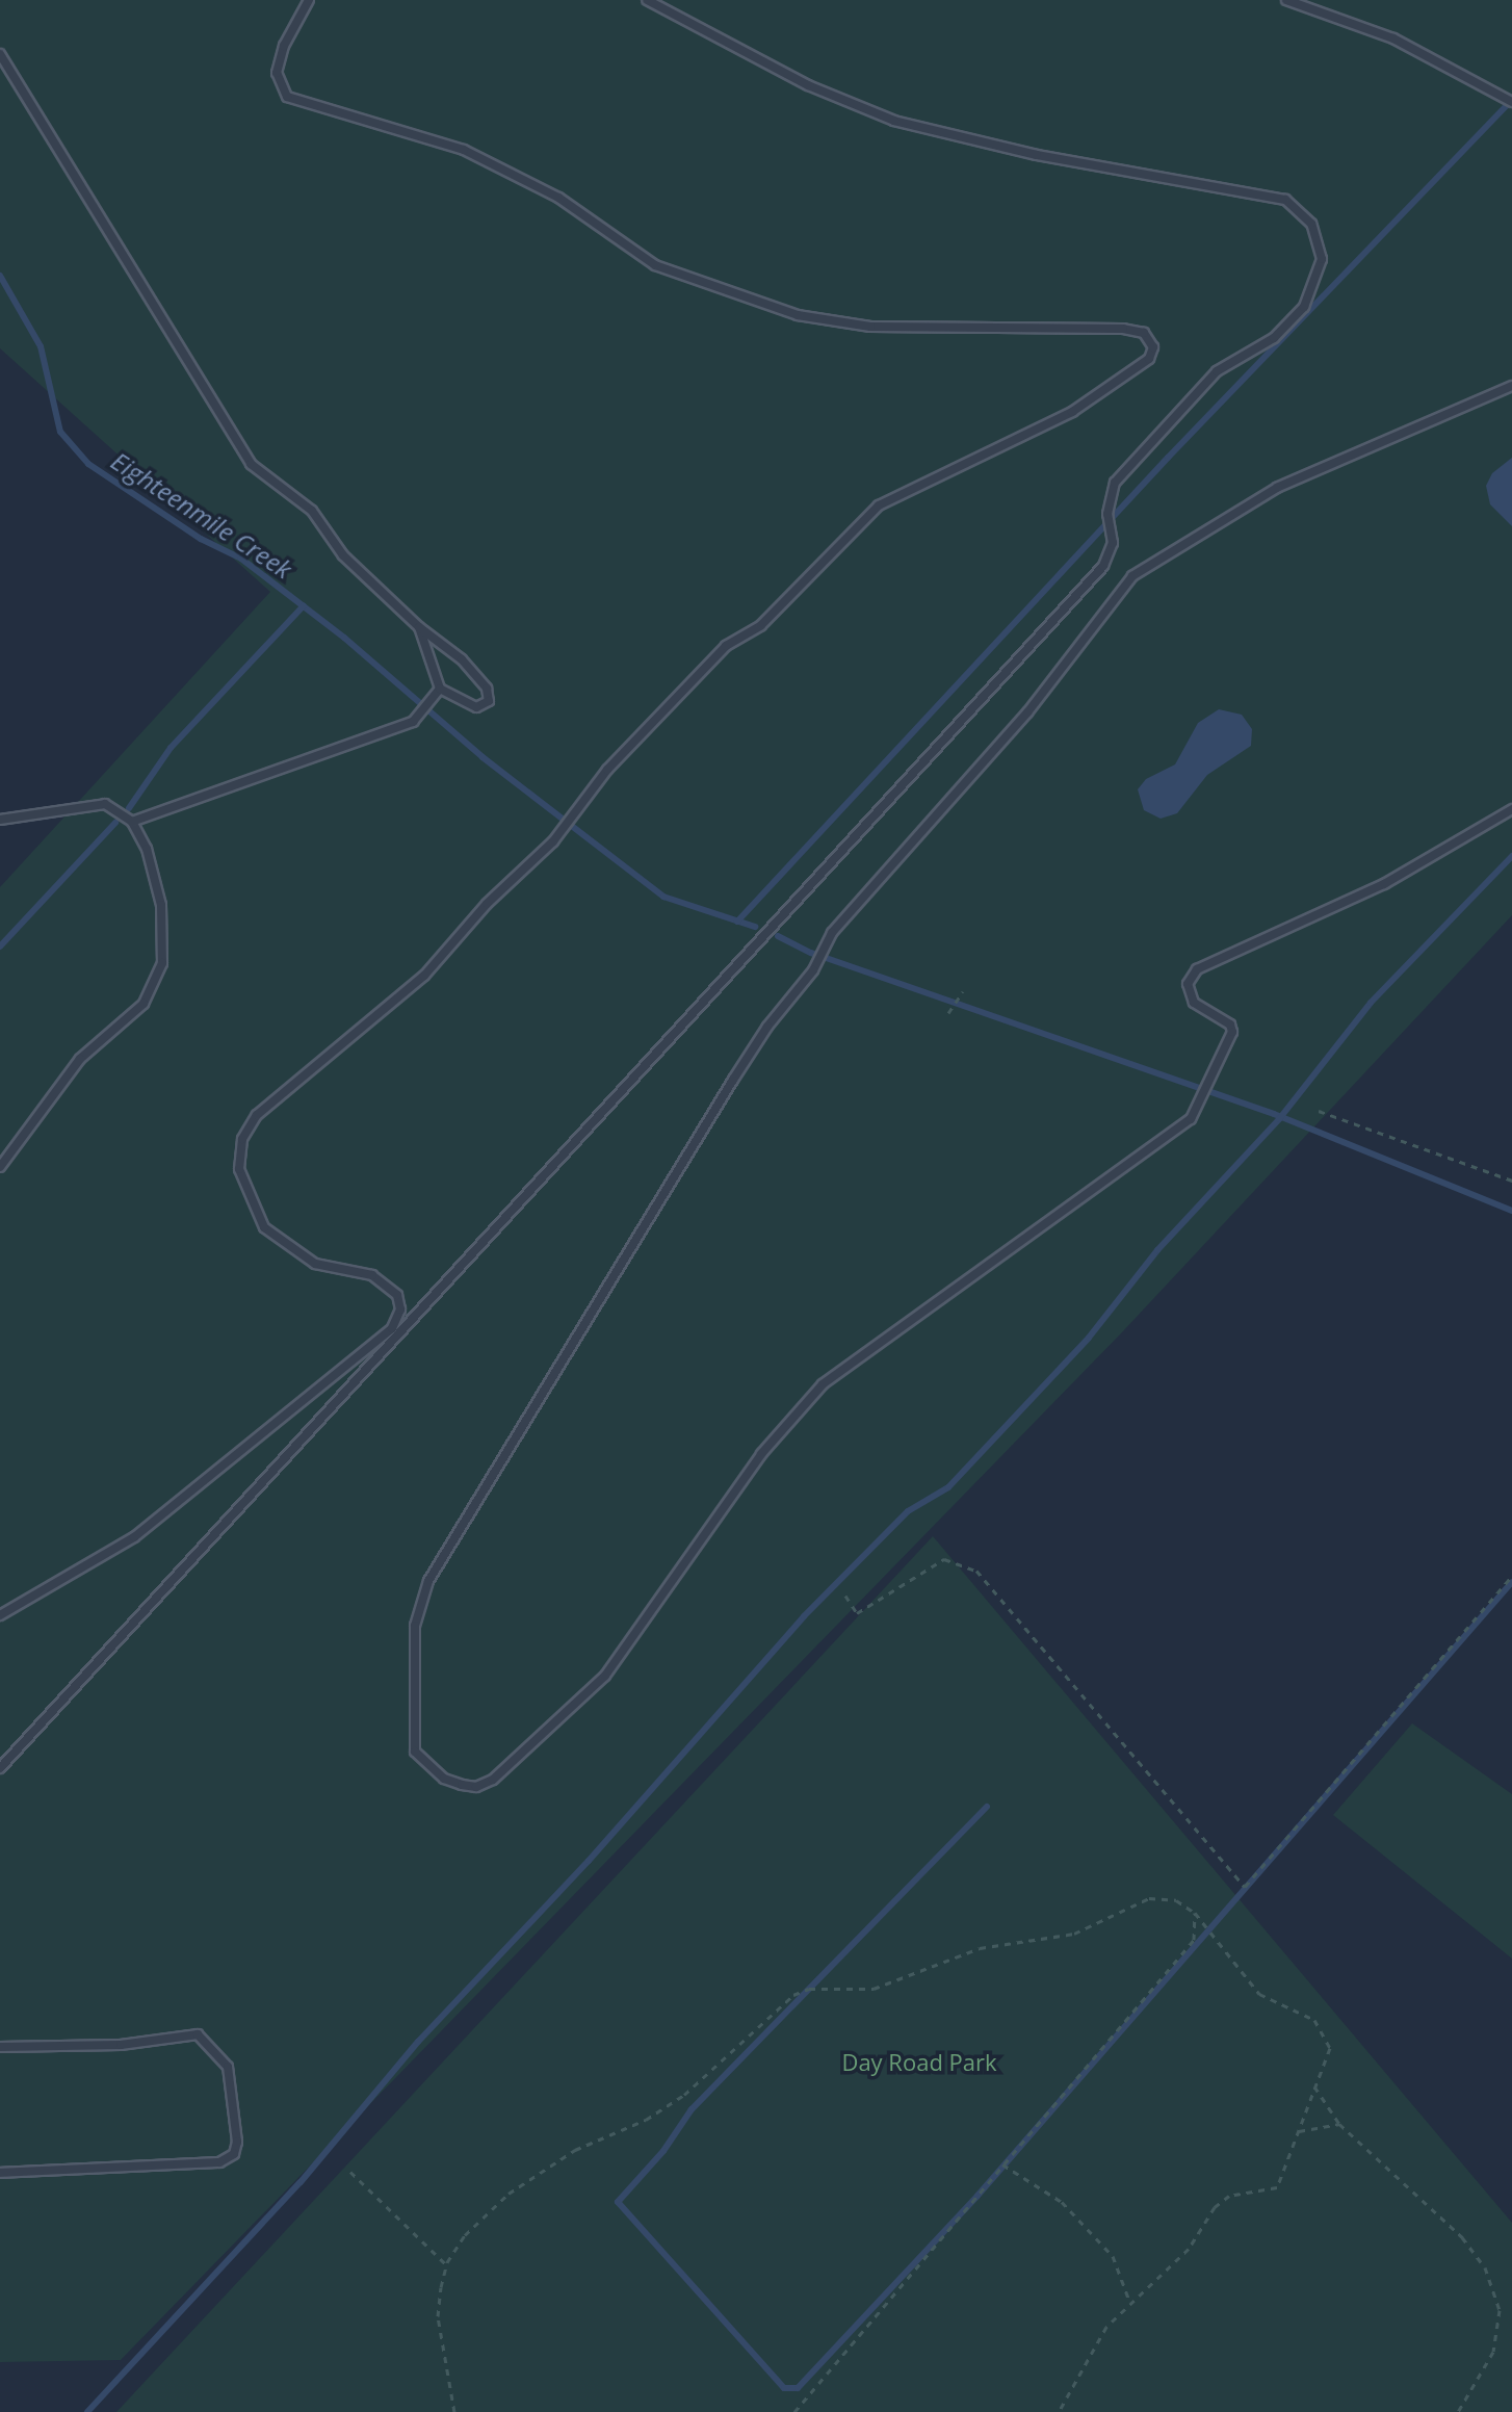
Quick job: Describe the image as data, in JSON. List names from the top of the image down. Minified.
{"water":["Eighteenmile Creek"],"parks":["Day Road Park"]}
